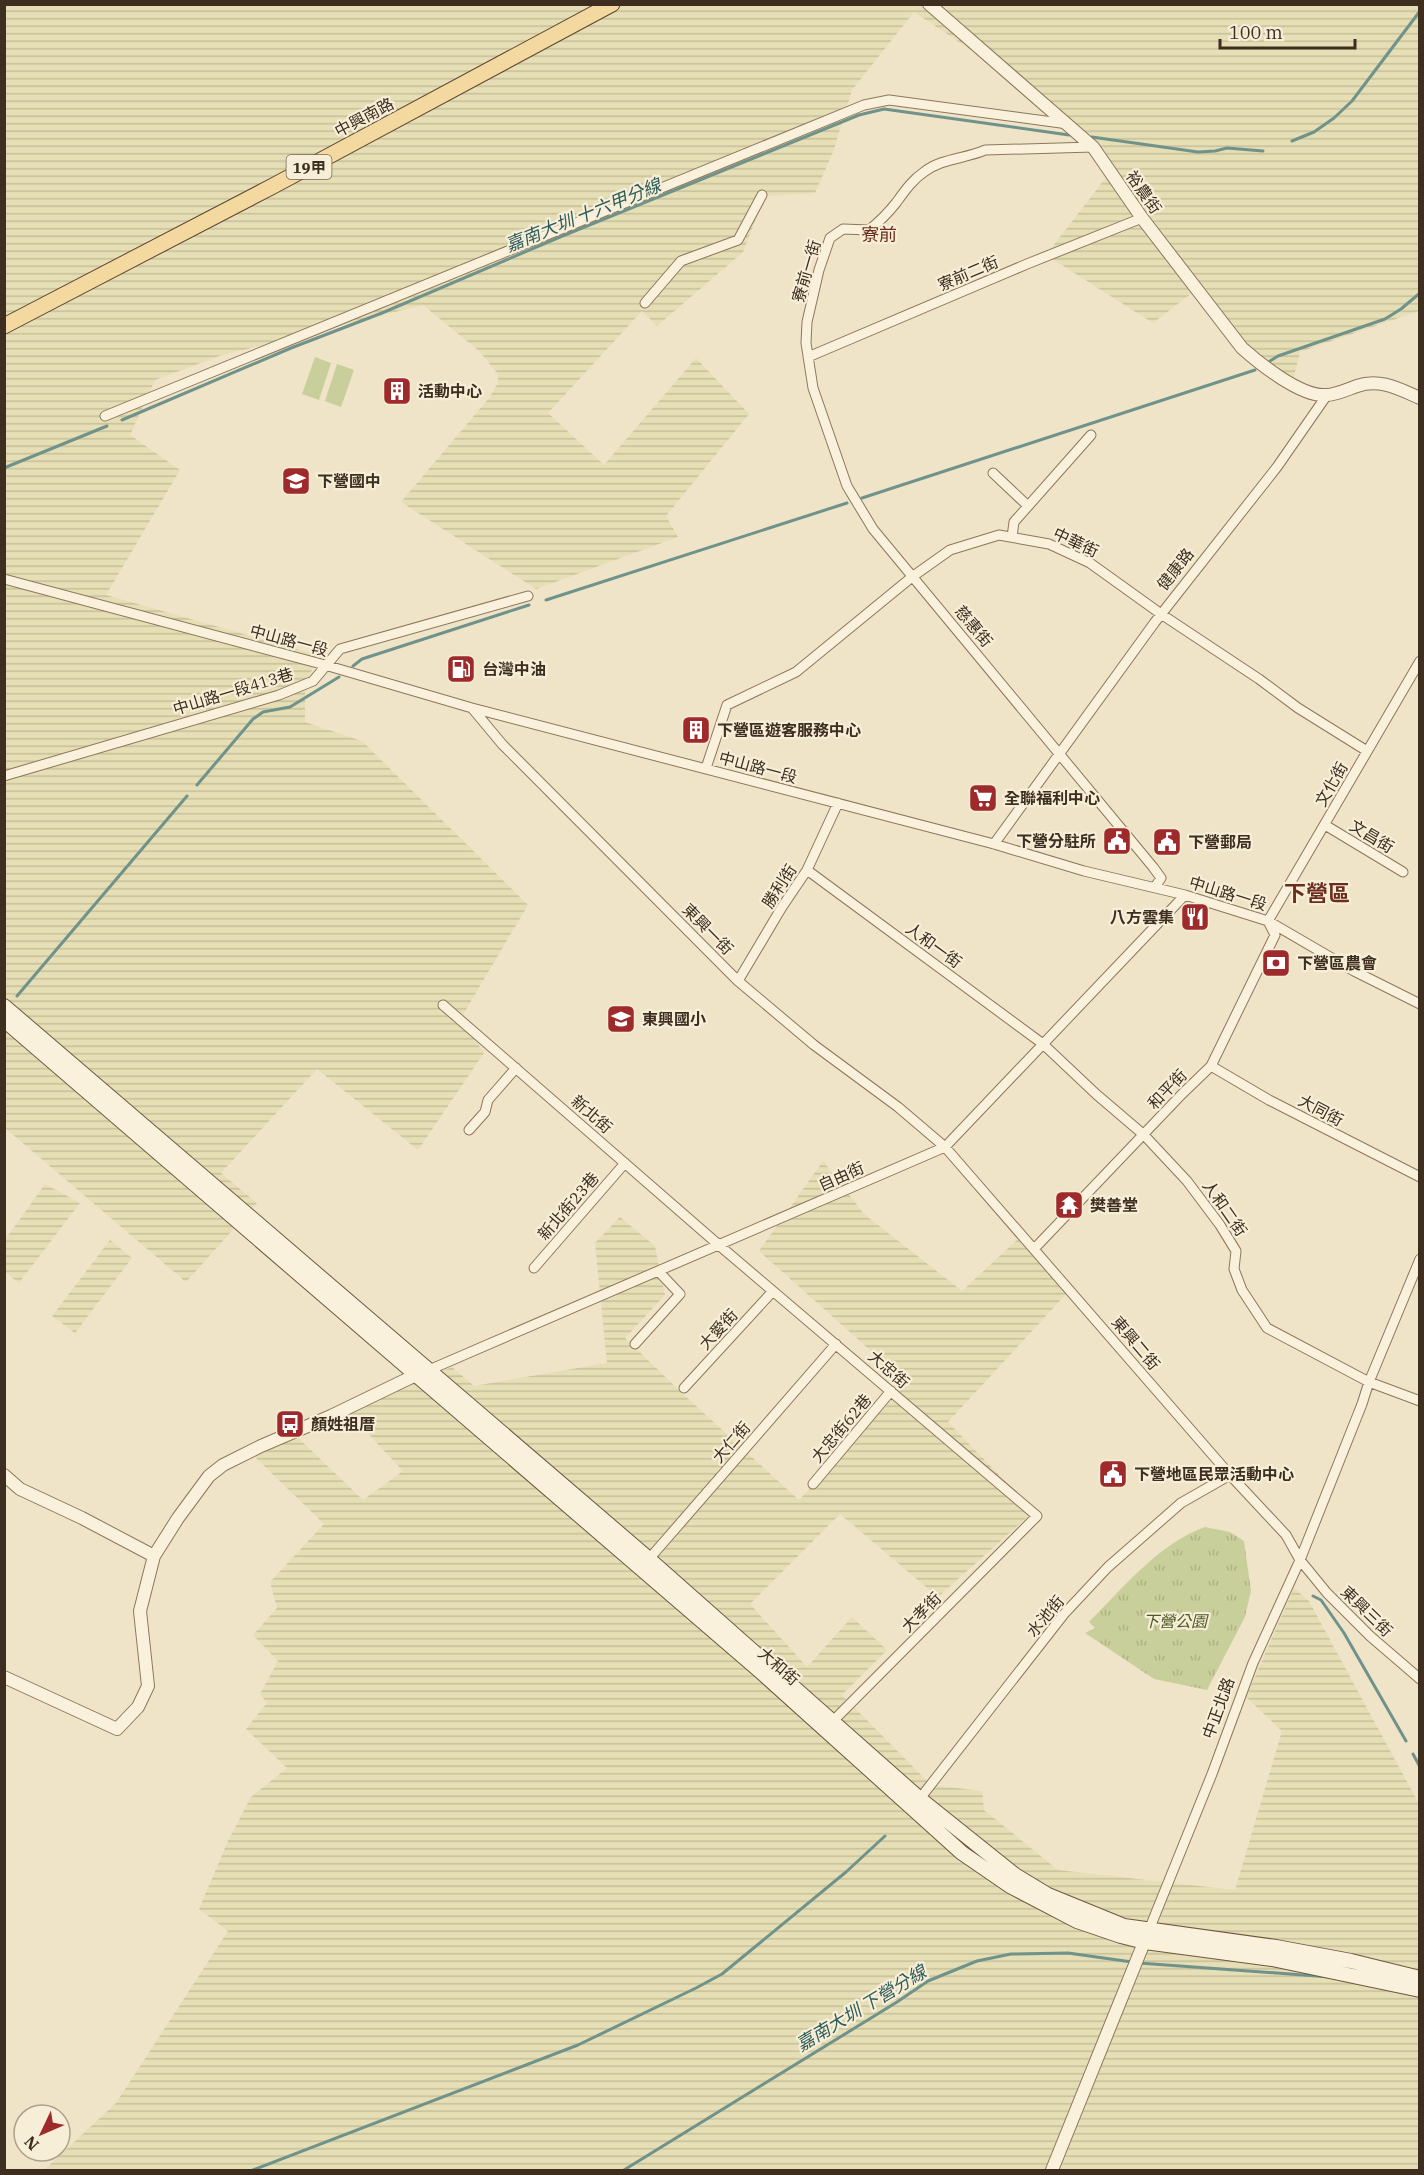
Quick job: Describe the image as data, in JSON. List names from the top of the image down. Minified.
{"streets":{"main road":["中興南路","19甲","大和街"],"street":["裕農街","寮前一街","寮前二街","中華街","健康路","慈惠街","中山路一段","中山路一段413巷","文化街","文昌街","勝利街","東興一街","人和一街","和平街","大同街","新北街","自由街","新北街23巷","人和二街","大愛街","東興二街","大忠街","大忠街62巷","大仁街","東興三街","大孝街","水池街","中正北路"]},"crossings":[["裕農街","寮前一街"],["裕農街","寮前二街"],["裕農街","健康路"],["寮前一街","寮前二街"],["寮前一街","慈惠街"],["寮前二街","慈惠街"],["中華街","健康路"],["中華街","慈惠街"],["中華街","中山路一段"],["中華街","文化街"],["健康路","慈惠街"],["健康路","中山路一段"],["慈惠街","中山路一段"],["中山路一段","中山路一段413巷"],["中山路一段","文化街"],["中山路一段","勝利街"],["中山路一段","東興一街"],["中山路一段","和平街"],["中山路一段","自由街"],["文化街","文昌街"],["文化街","和平街"],["勝利街","東興一街"],["勝利街","人和一街"],["東興一街","自由街"],["東興一街","東興二街"],["人和一街","自由街"],["人和一街","人和二街"],["和平街","大同街"],["和平街","人和二街"],["和平街","東興二街"],["新北街","自由街"],["新北街","新北街23巷"],["新北街","大忠街"],["自由街","人和二街"],["自由街","東興二街"],["自由街","大忠街"],["自由街","大和街"],["人和二街","中正北路"],["大愛街","大忠街"],["東興二街","東興三街"],["東興二街","水池街"],["東興二街","中正北路"],["大忠街","大忠街62巷"],["大忠街","大仁街"],["大忠街","大孝街"],["大仁街","大和街"],["東興三街","中正北路"],["大孝街","大和街"],["水池街","大和街"],["大和街","中正北路"]],"districts":["寮前","下營區"],"water":["嘉南大圳 十六甲分線","嘉南大圳 下營分線"],"parks":["下營公園"],"places":{"building":["活動中心","下營區遊客服務中心"],"school or university":["下營國中","東興國小"],"fuel station":["台灣中油"],"supermarket":["全聯福利中心"],"public building":["下營分駐所","下營郵局","下營地區民眾活動中心"],"restaurant":["八方雲集"],"bank":["下營區農會"],"temple":["樊善堂"],"bus stop":["顏姓祖厝"]},"scale_bar":"100 m","north":"bottom left"}
